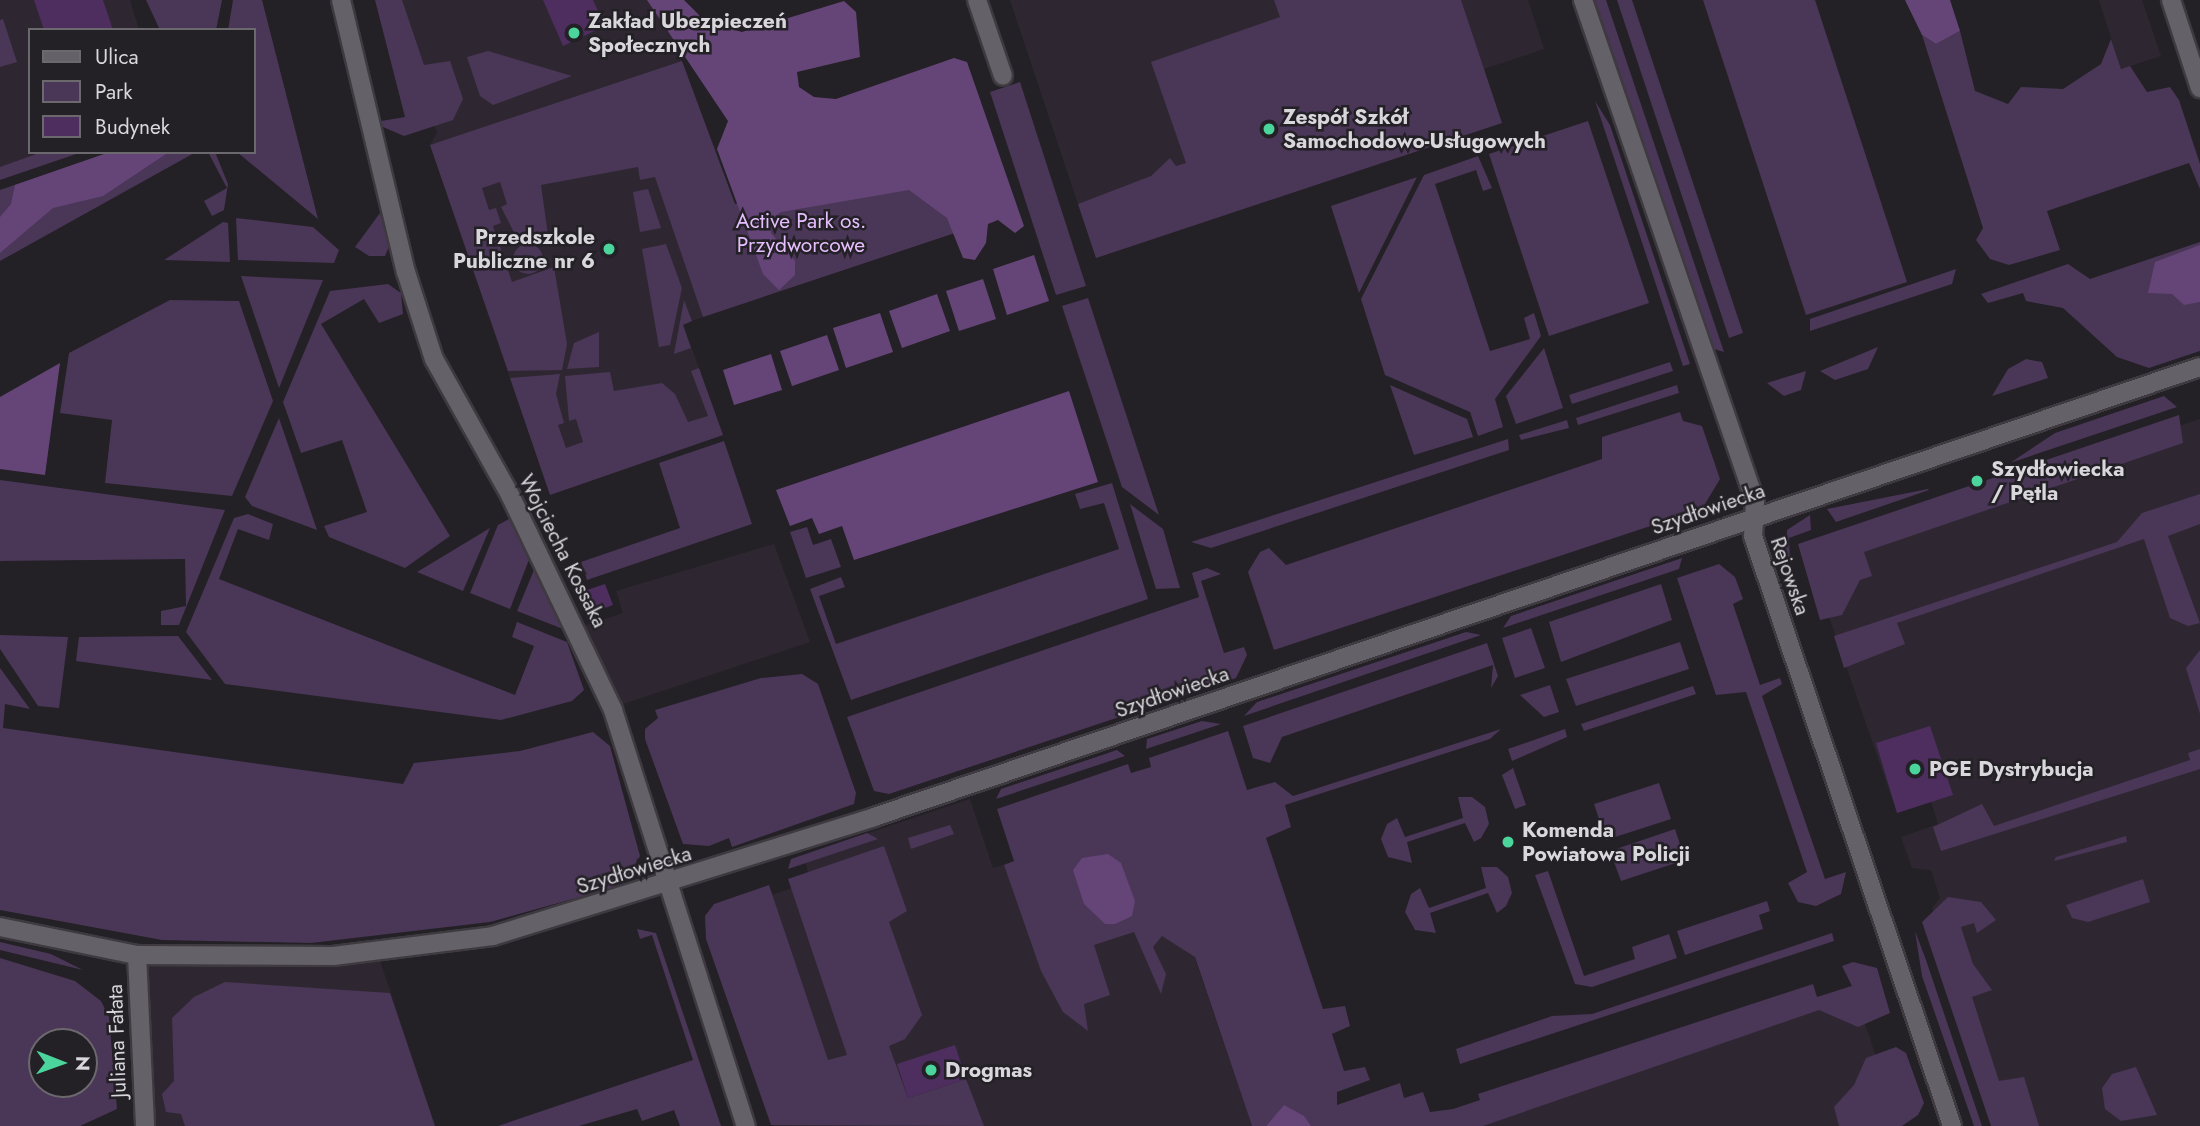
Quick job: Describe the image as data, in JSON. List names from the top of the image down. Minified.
{"streets":{"street":["Szydłowiecka","Wojciecha Kossaka","Rejowska","Juliana Fałata"]},"crossings":[["Szydłowiecka","Wojciecha Kossaka"],["Szydłowiecka","Rejowska"],["Szydłowiecka","Juliana Fałata"]],"parks":["Active Park os. Przydworcowe"],"places":["Zakład Ubezpieczeń Społecznych","Zespół Szkół Samochodowo-Usługowych","Przedszkole Publiczne nr 6","Szydłowiecka / Pętla","PGE Dystrybucja","Komenda Powiatowa Policji","Drogmas"],"legend":["Ulica","Park","Budynek"],"north":"right"}
